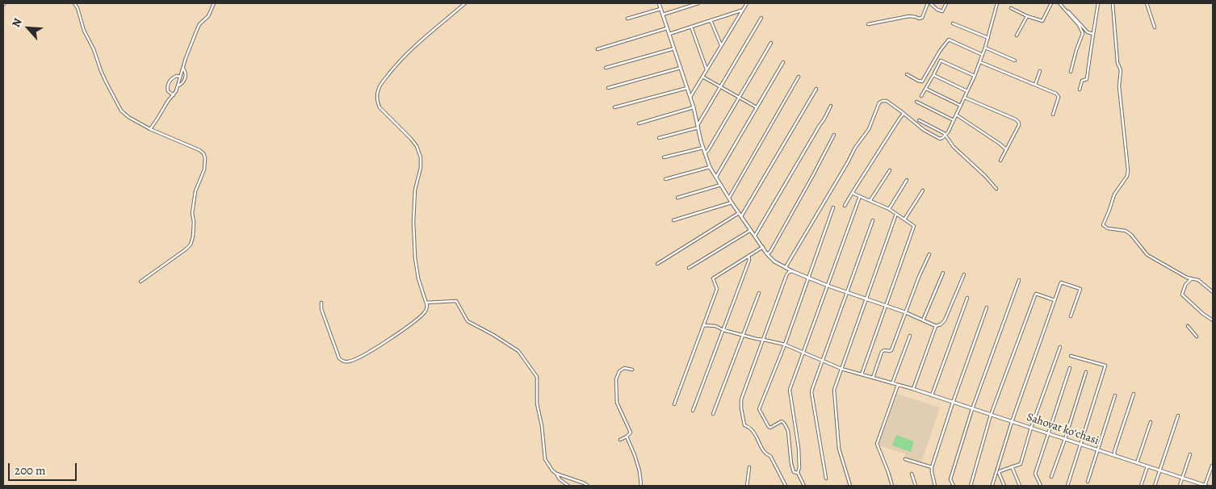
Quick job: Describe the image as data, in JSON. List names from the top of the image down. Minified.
{"streets":{"street":["Sahovat koʻchasi"]},"scale_bar":"200 m","north":"top left"}
